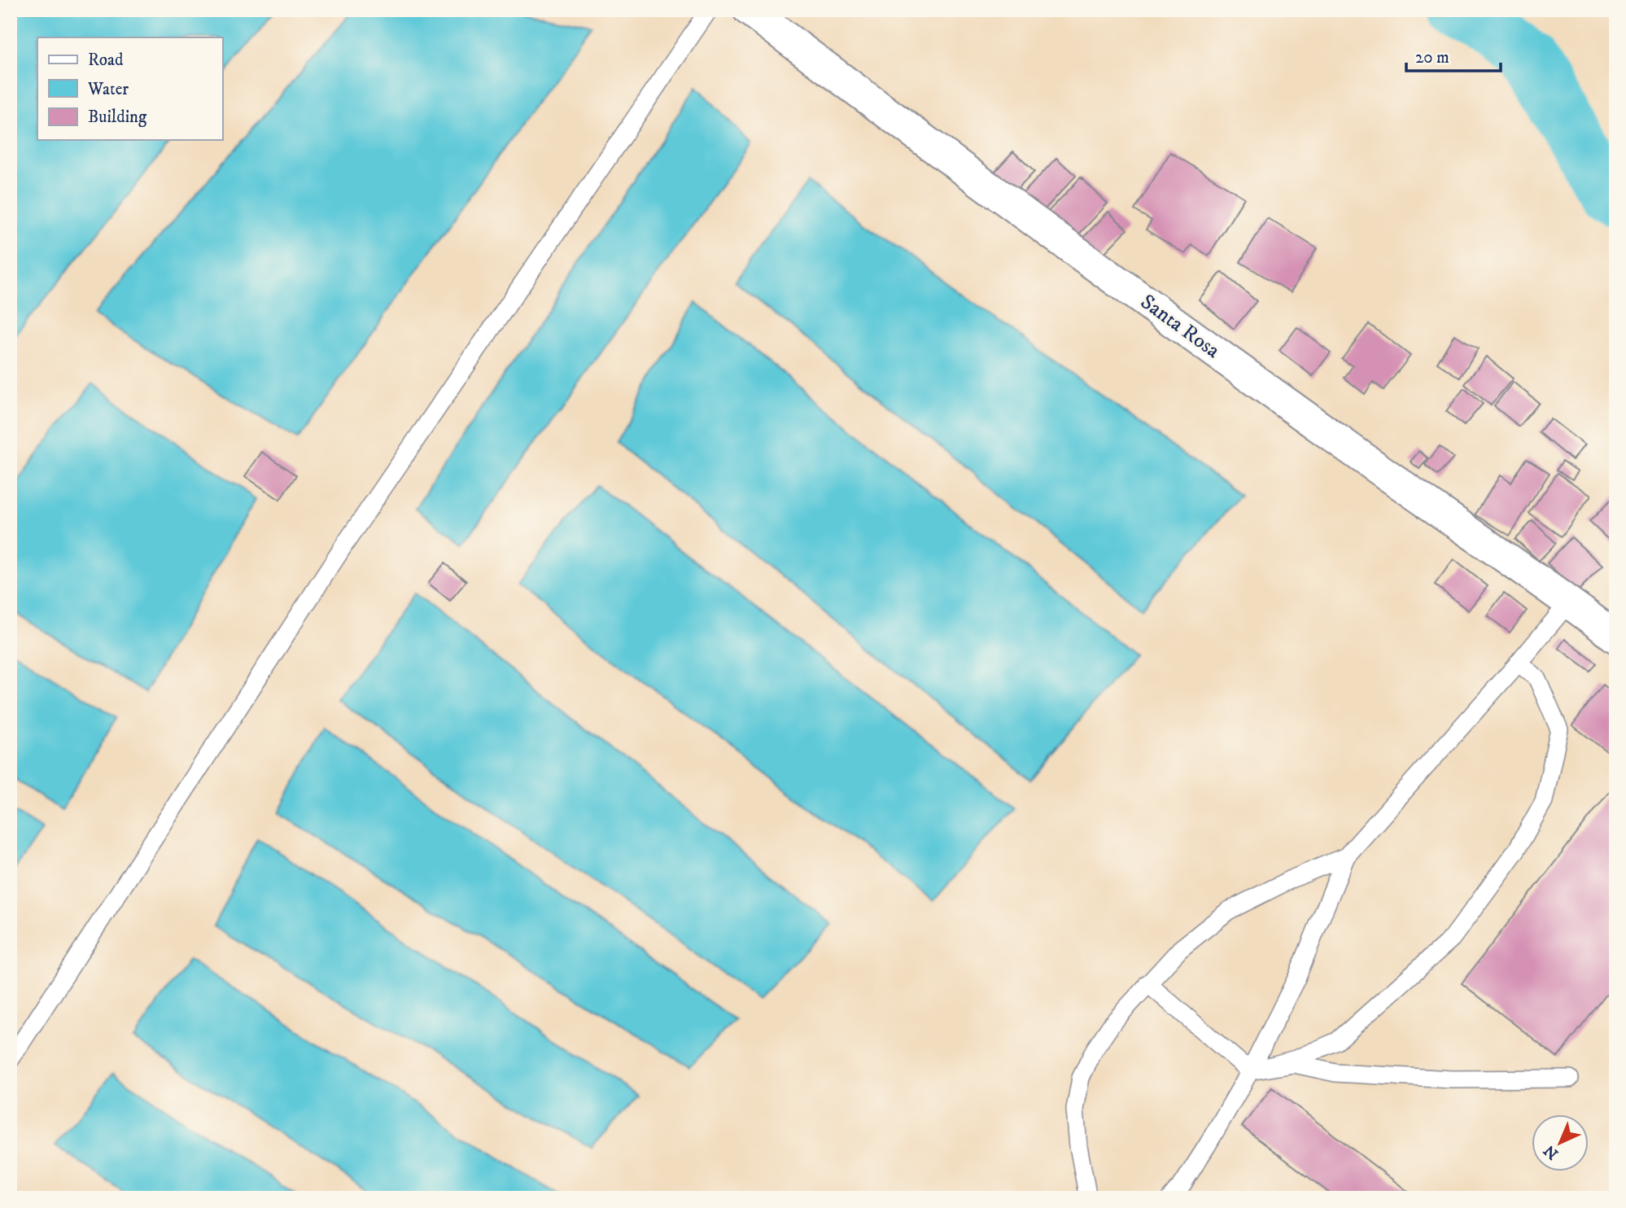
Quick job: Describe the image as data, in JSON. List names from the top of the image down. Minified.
{"streets":{"street":["Santa Rosa"]},"legend":["Road","Water","Building"],"scale_bar":"20 m","north":"bottom left"}
